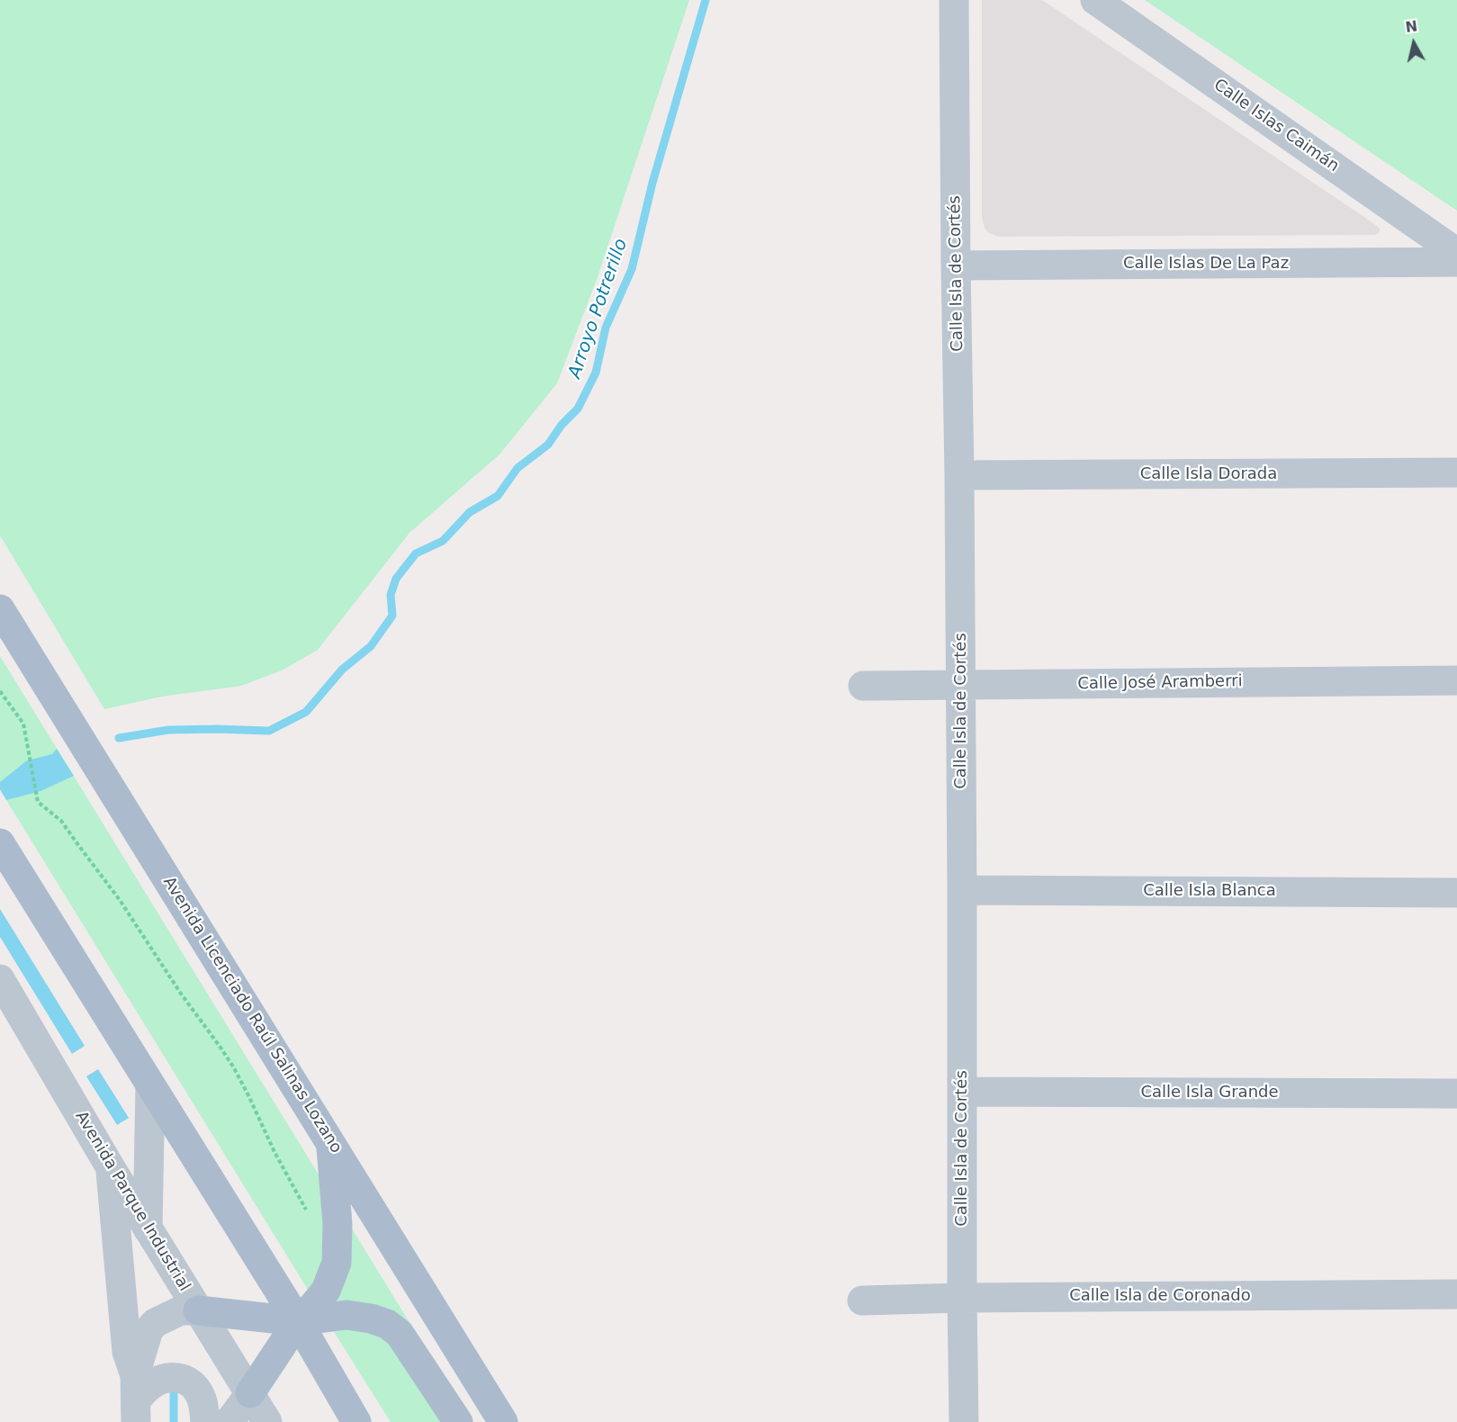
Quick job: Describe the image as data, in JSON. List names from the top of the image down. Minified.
{"streets":{"main road":["Avenida Licenciado Raúl Salinas Lozano"],"street":["Calle Islas Caimán","Calle Islas De La Paz","Calle Isla de Cortés","Calle Isla Dorada","Calle José Aramberri","Calle Isla Blanca","Calle Isla Grande","Avenida Parque Industrial","Calle Isla de Coronado"]},"crossings":[["Calle Islas De La Paz","Calle Isla de Cortés"],["Calle Isla de Cortés","Calle Isla Dorada"],["Calle Isla de Cortés","Calle José Aramberri"],["Calle Isla de Cortés","Calle Isla Blanca"],["Calle Isla de Cortés","Calle Isla Grande"],["Calle Isla de Cortés","Calle Isla de Coronado"]],"water":["Arroyo Potrerillo"],"north":"top"}
